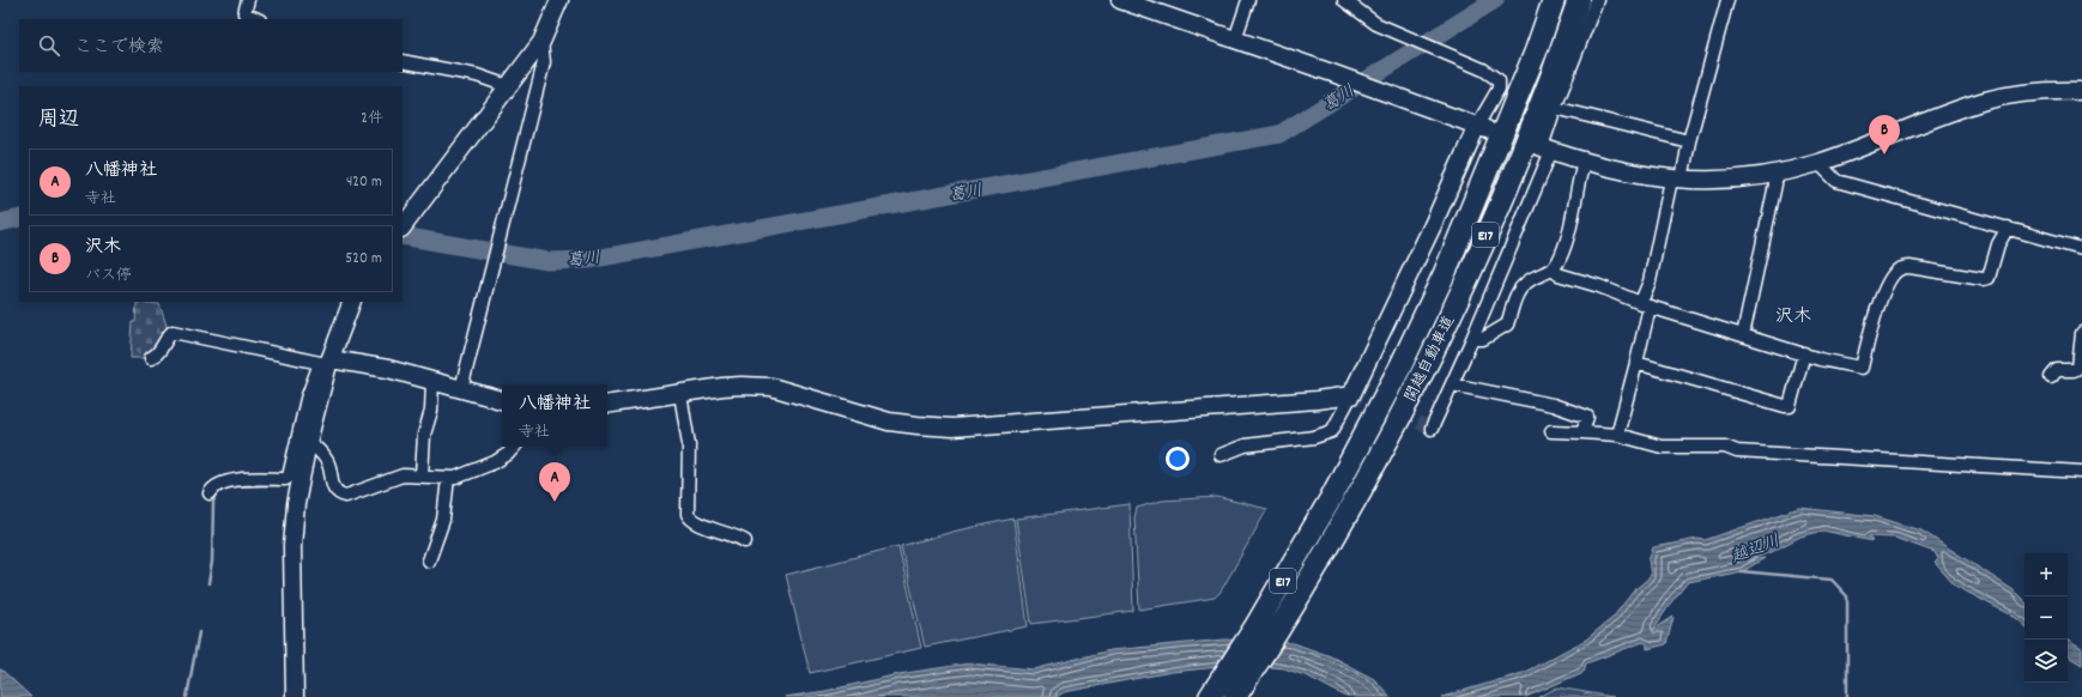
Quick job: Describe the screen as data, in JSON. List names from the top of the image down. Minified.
{"streets":{"highway":["E17","関越自動車道"]},"districts":["沢木"],"water":["葛川","越辺川"],"page":{"search":"ここで検索","heading":["周辺","2件"],"pins":["B","A"],"list":[{"mark":"A","name":"八幡神社","note":"寺社","value":"420 m"},{"mark":"B","name":"沢木","note":"バス停","value":"520 m"}],"popup":["八幡神社","寺社"],"map_buttons":["+","−"]}}
